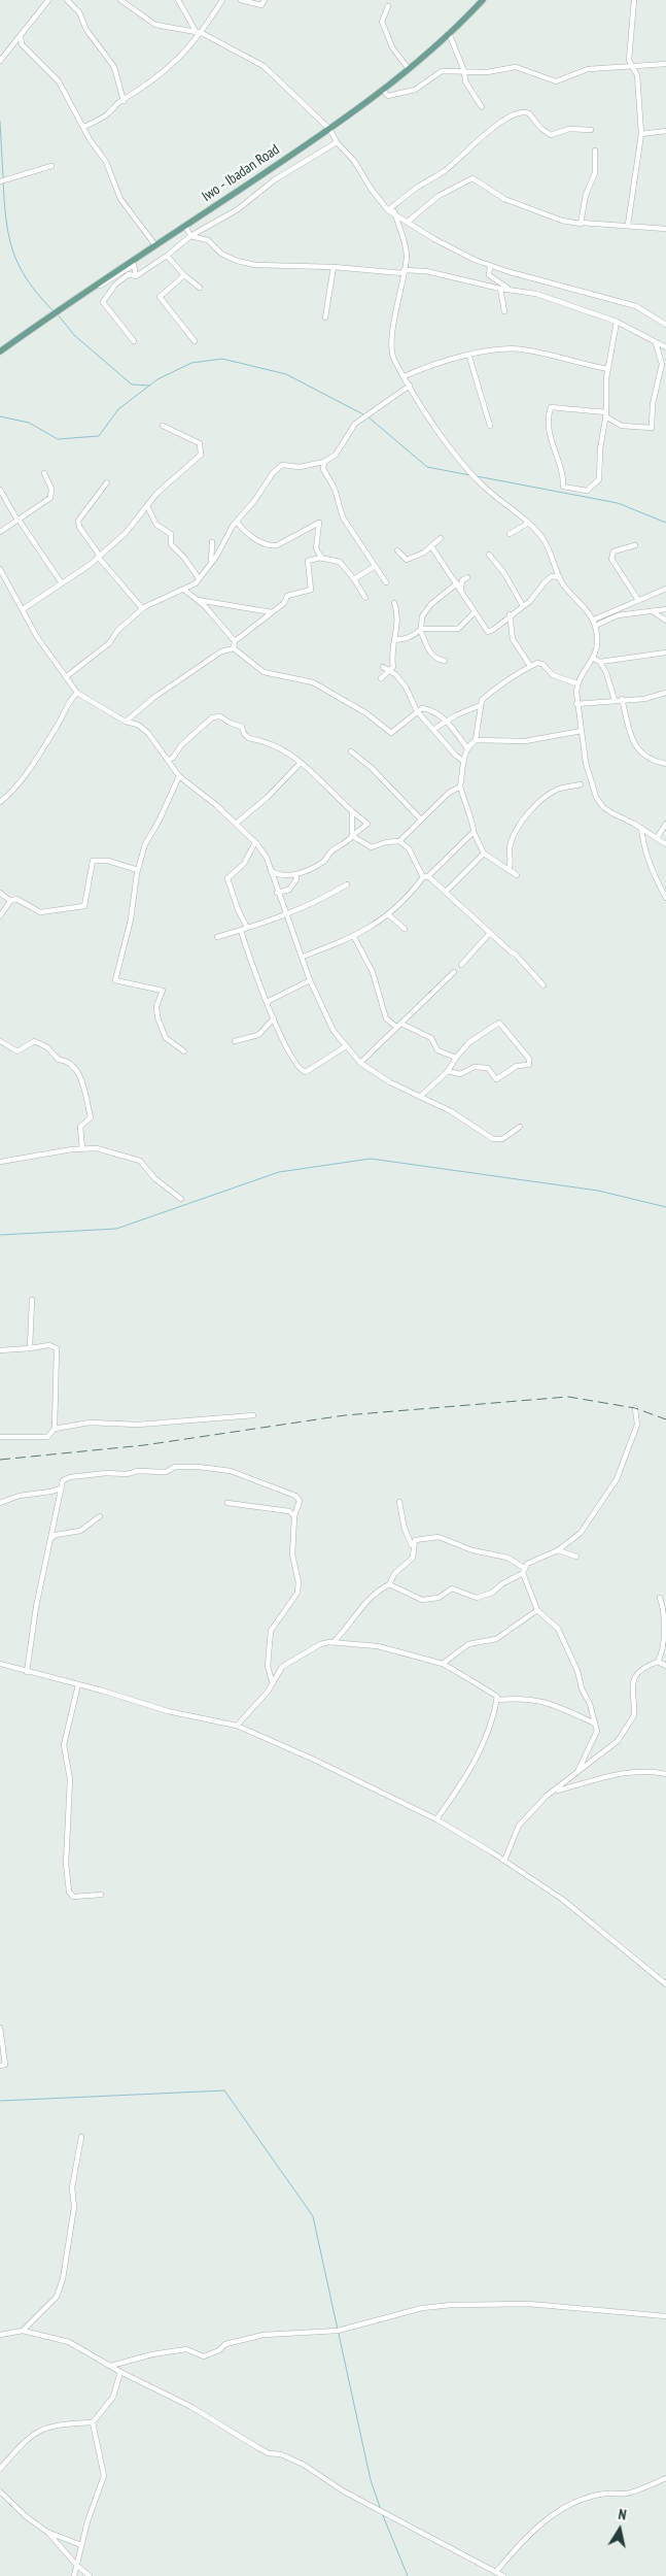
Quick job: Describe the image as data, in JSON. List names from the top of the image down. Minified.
{"streets":{"main road":["Iwo - Ibadan Road"]},"north":"top"}
